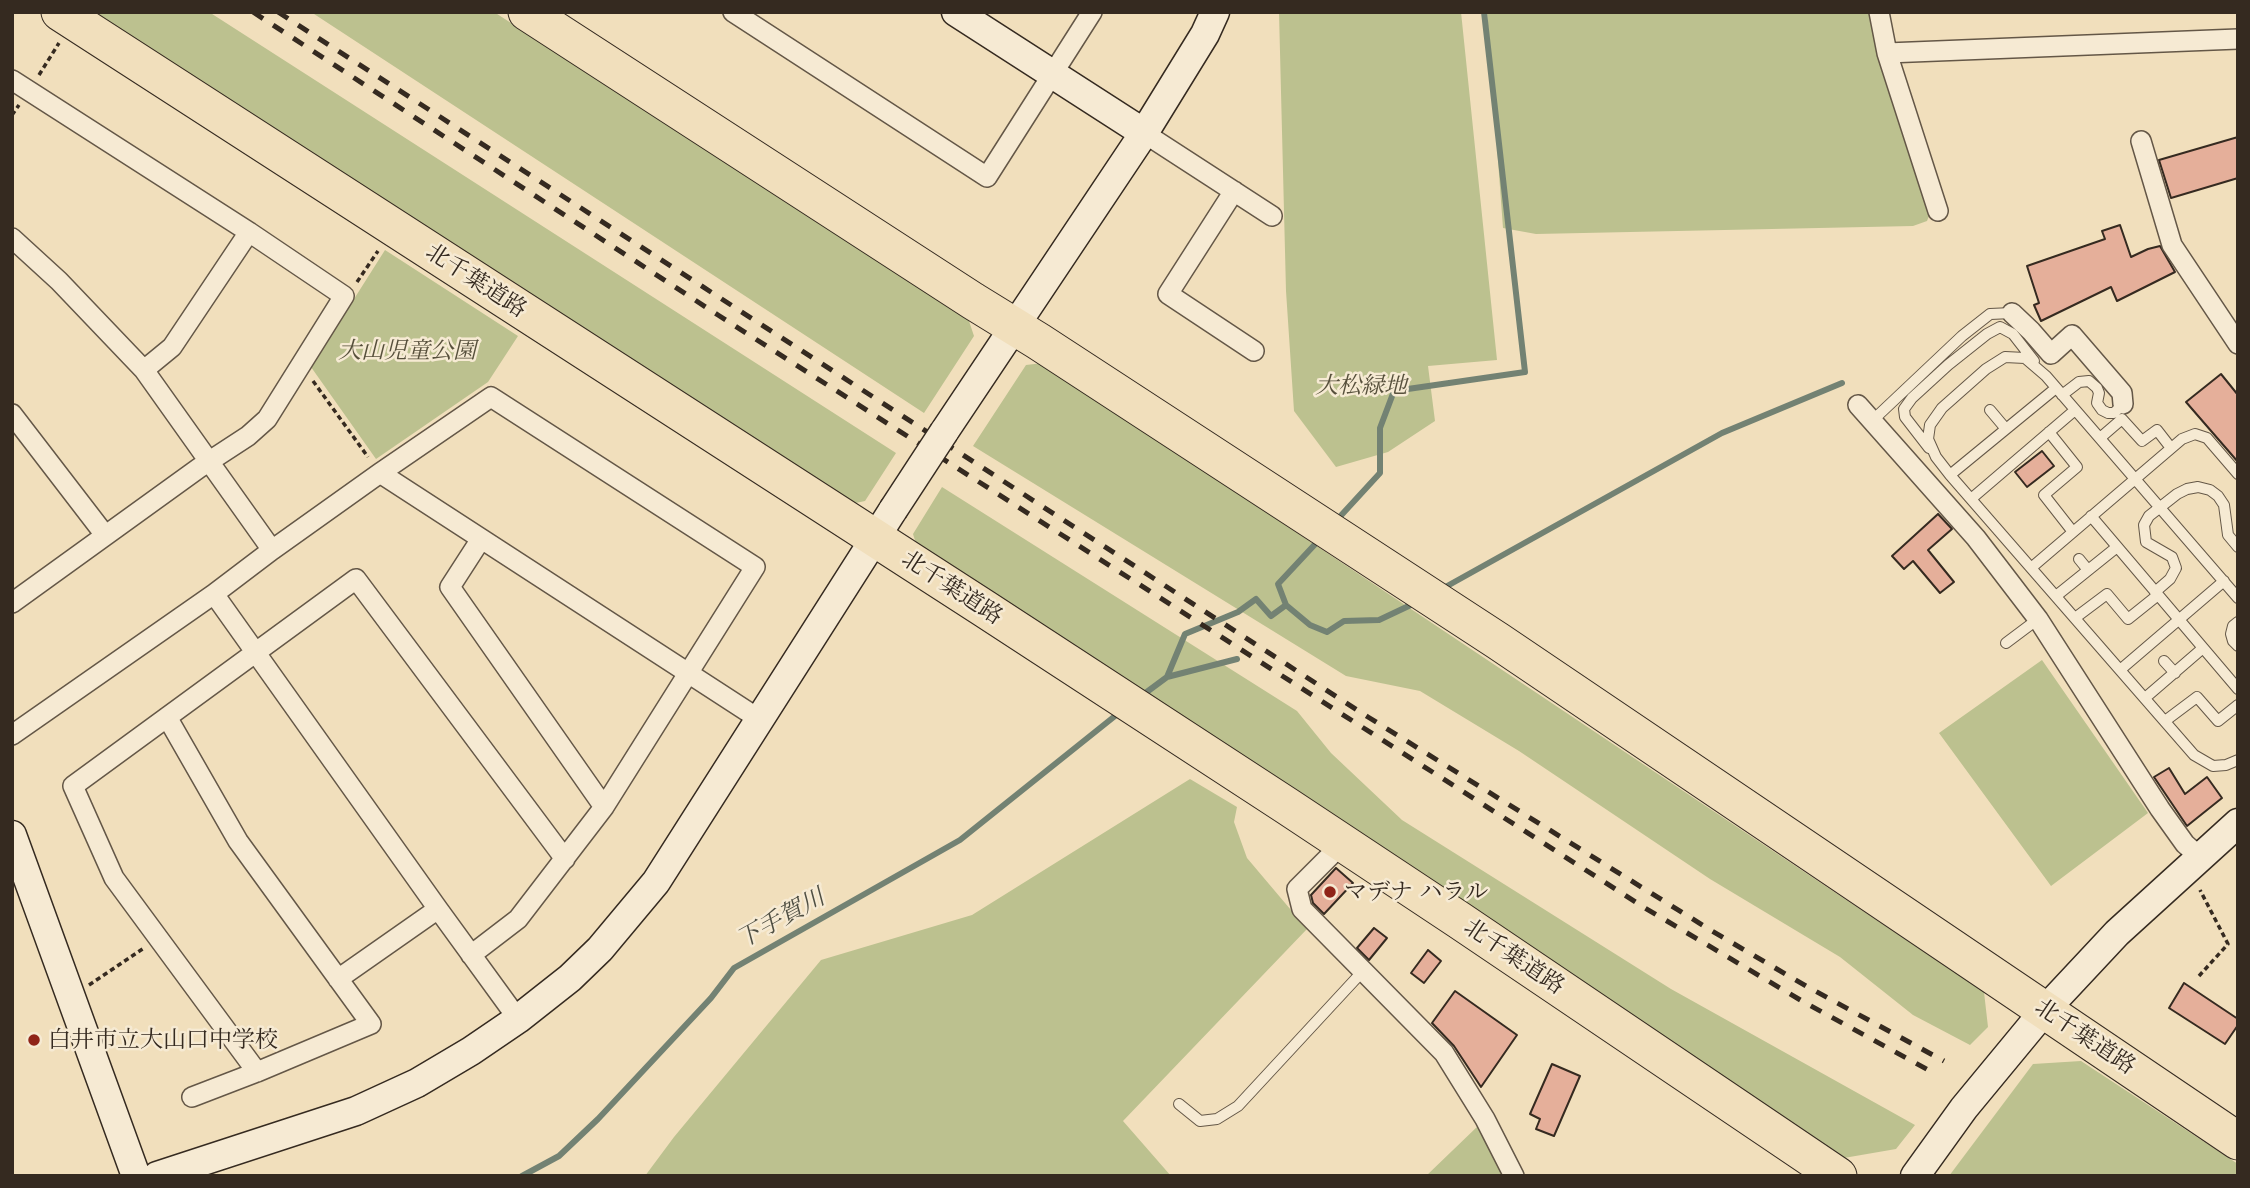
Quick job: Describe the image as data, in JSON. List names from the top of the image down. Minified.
{"streets":{"highway":["北千葉道路"]},"water":["下手賀川"],"parks":["大山児童公園","大松緑地"],"places":["マデナ ハラル","白井市立大山口中学校"]}
